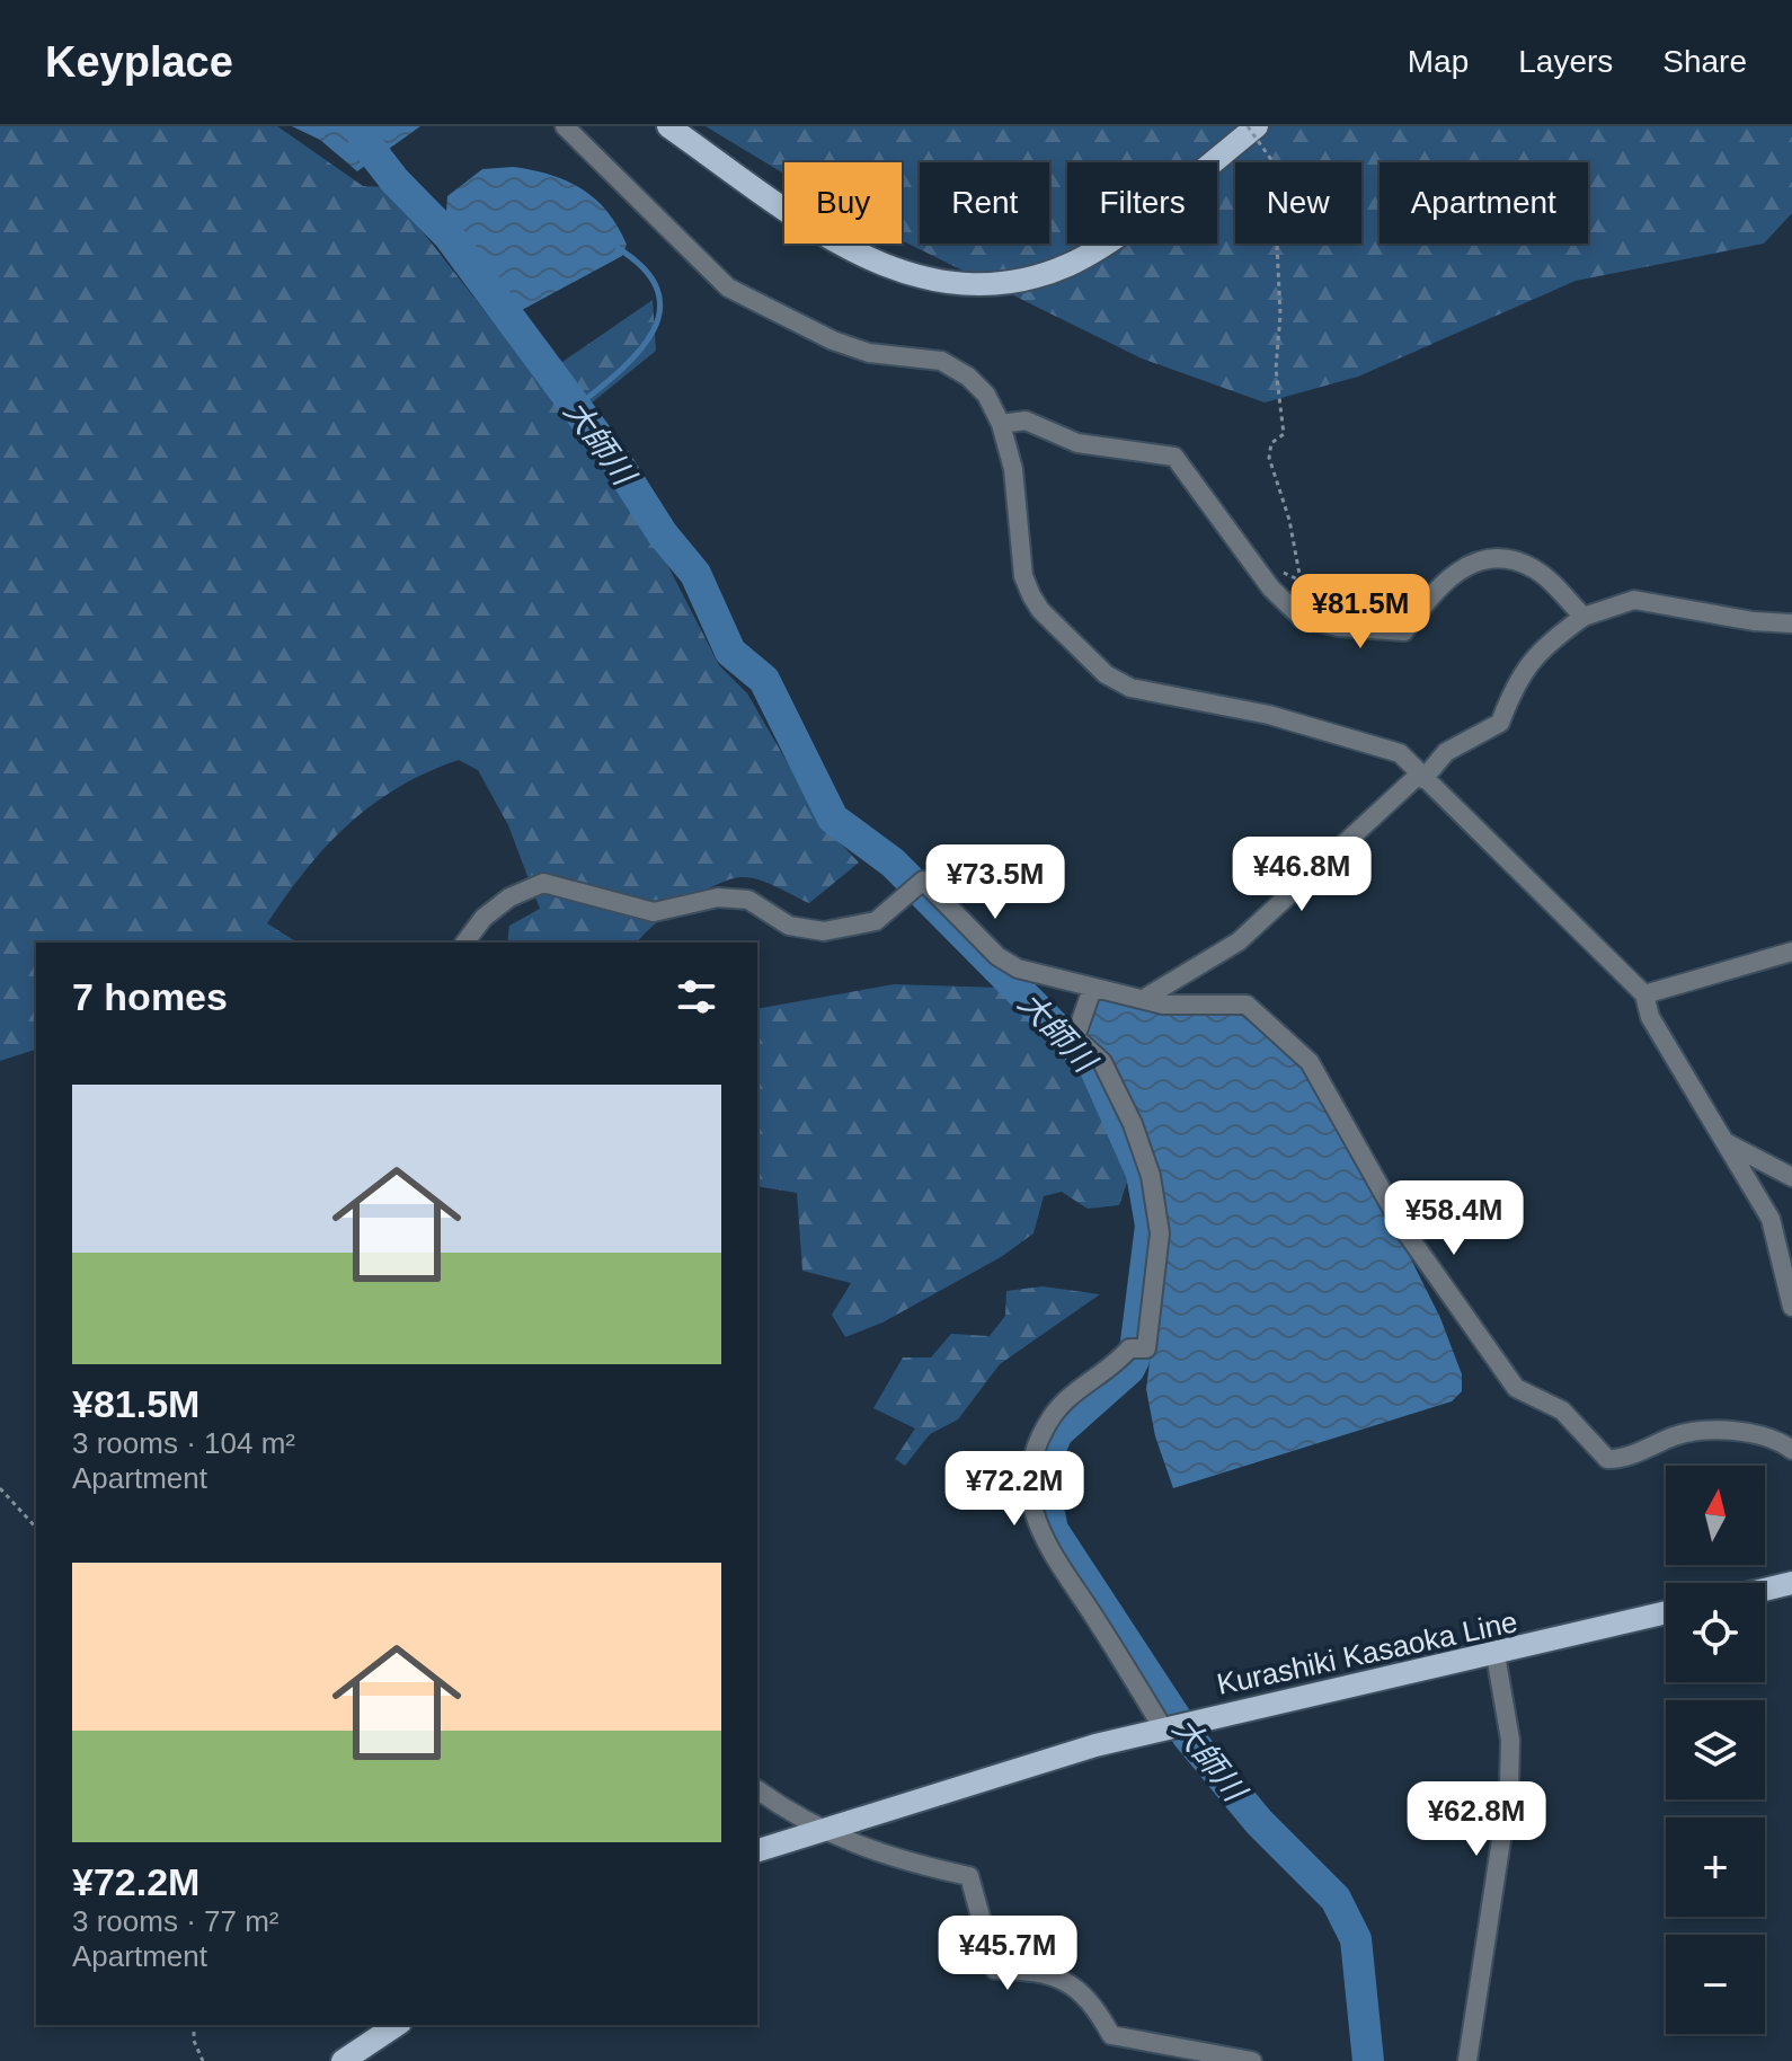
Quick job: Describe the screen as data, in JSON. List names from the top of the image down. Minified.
{"streets":{"main road":["Kurashiki Kasaoka Line"]},"water":["大師川"],"north":"top","page":{"header":"Keyplace","nav":["Map","Layers","Share"],"chip":["Buy","Rent","Filters","New","Apartment"],"price":["¥81.5M","¥46.8M","¥73.5M","¥58.4M","¥72.2M","¥62.8M","¥45.7M"],"heading":"7 homes","list":[{"name":"¥81.5M","note":"3 rooms · 104 m² · Apartment"},{"name":"¥72.2M","note":"3 rooms · 77 m² · Apartment"}],"map_buttons":["+","−"]}}
